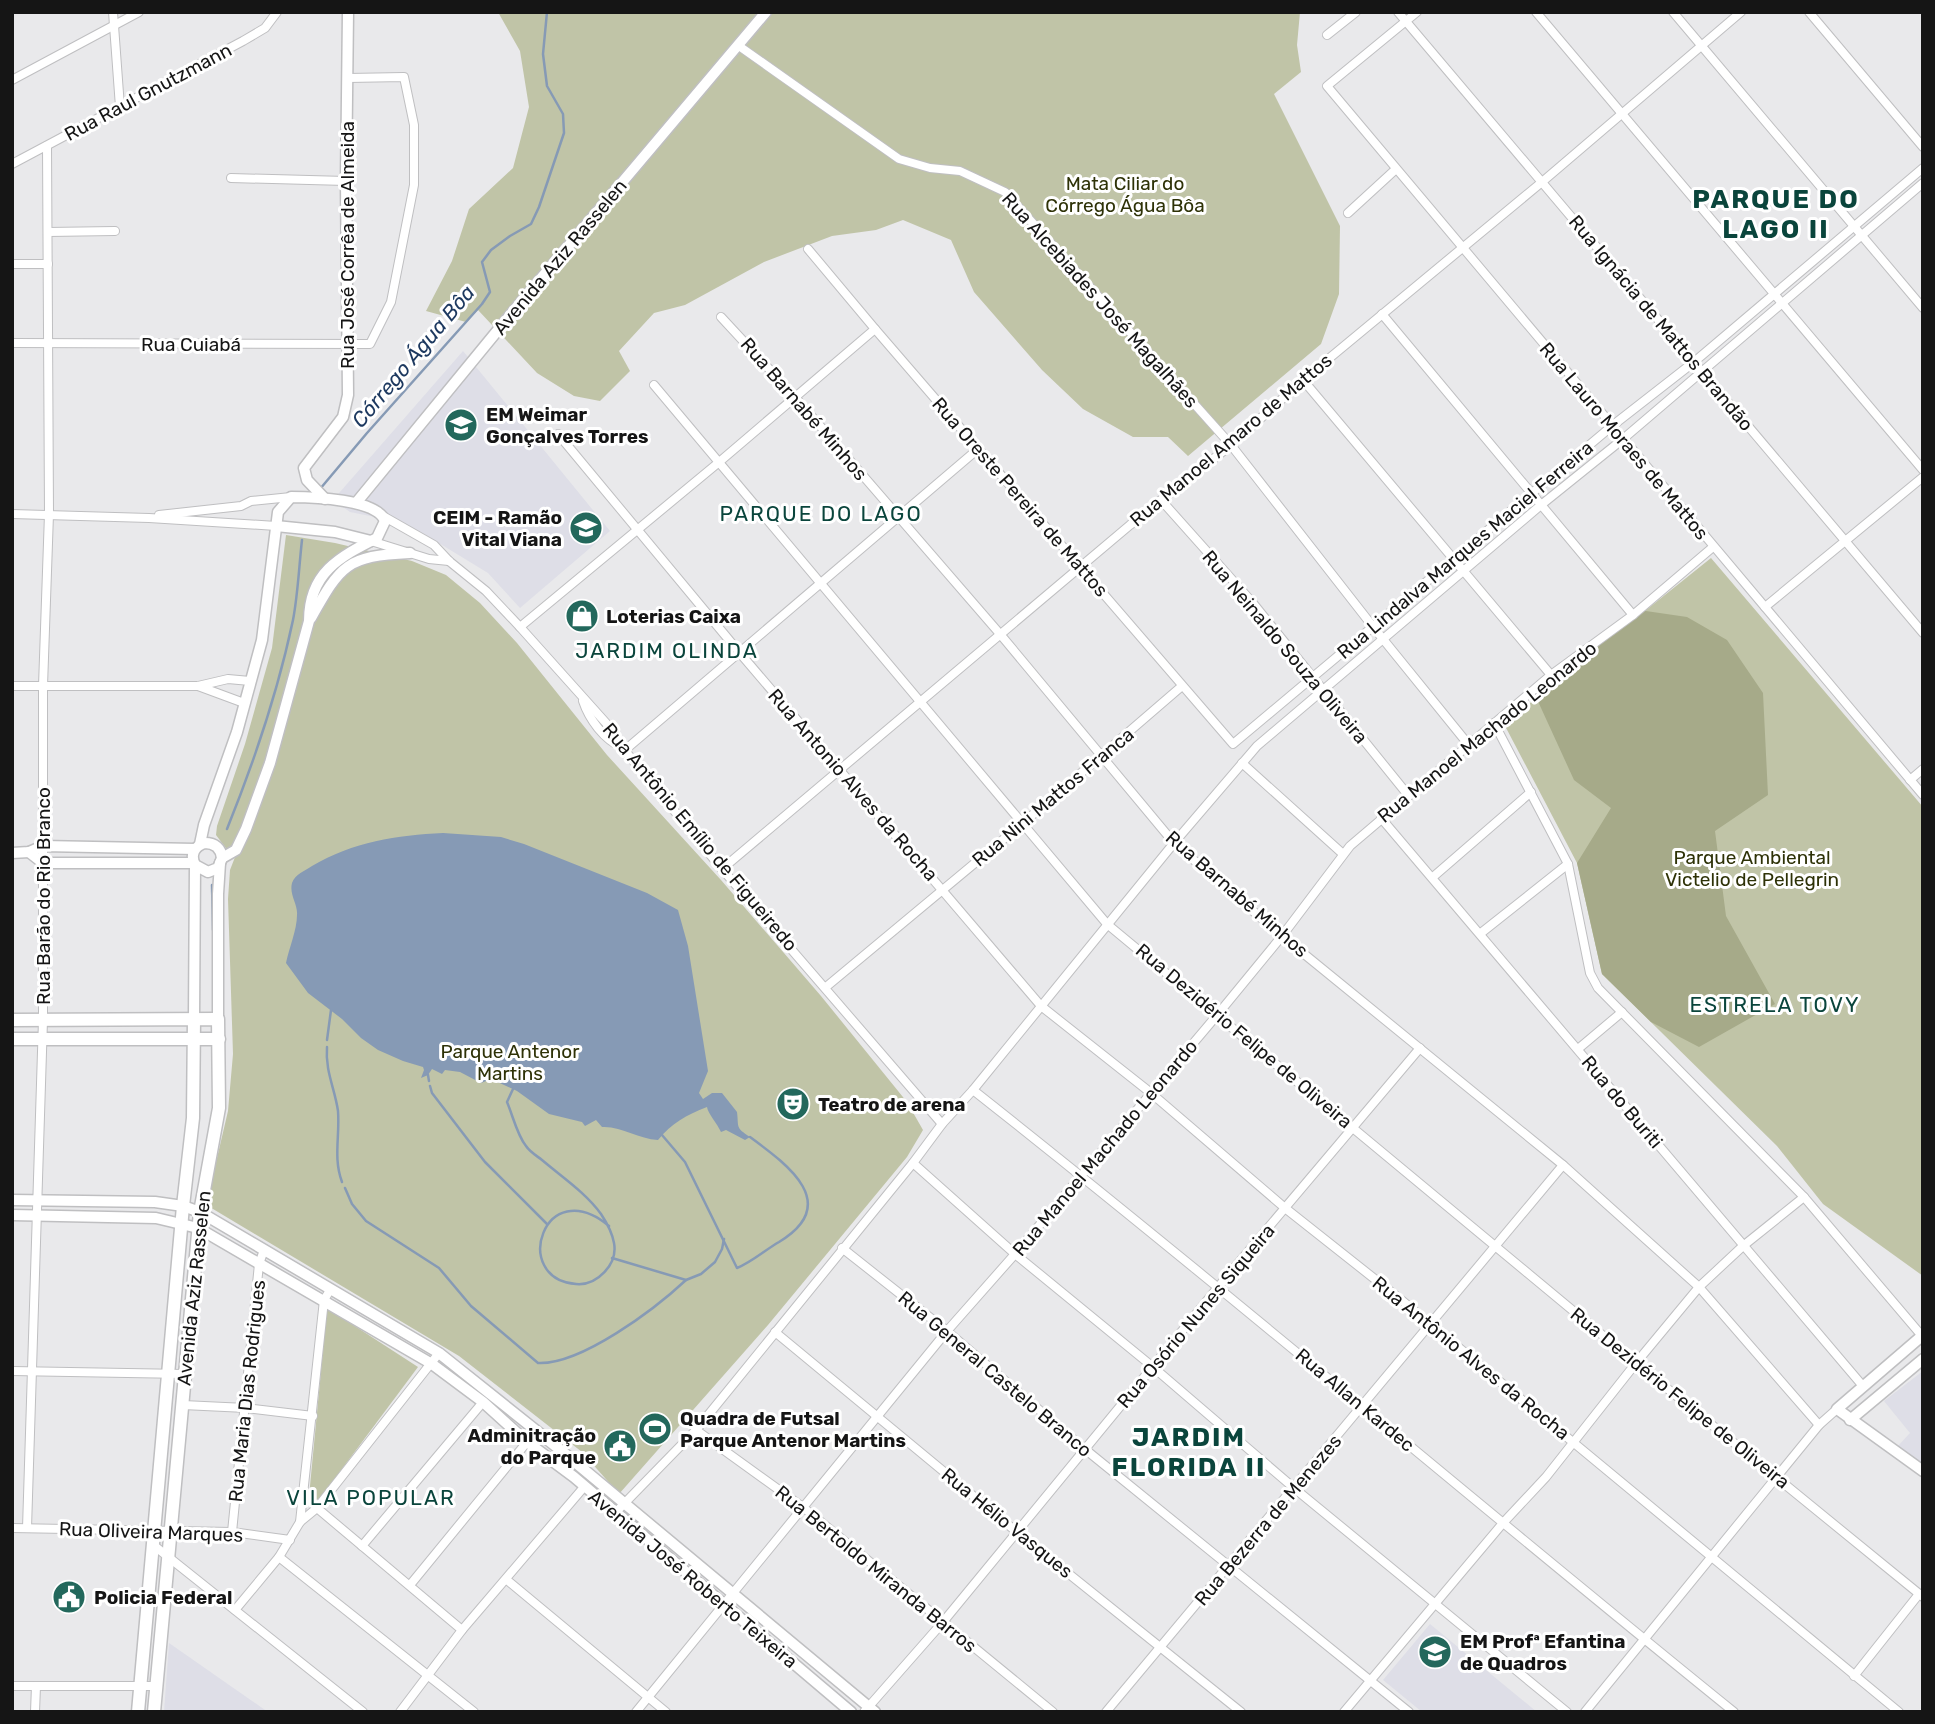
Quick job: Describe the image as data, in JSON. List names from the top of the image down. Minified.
{"streets":{"main road":["Avenida Aziz Rasselen"],"street":["Rua Raul Gnutzmann","Rua José Corrêa de Almeida","Rua Alcebiades José Magalhães","Rua Ignácia de Mattos Brandão","Rua Cuiabá","Rua Barnabé Minhos","Rua Manoel Amaro de Mattos","Rua Lauro Moraes de Mattos","Rua Oreste Pereira de Mattos","Rua Lindalva Marques Maciel Ferreira","Rua Neinaldo Souza Oliveira","Rua Manoel Machado Leonardo","Rua Antonio Alves da Rocha","Rua Nini Mattos Franca","Rua Antônio Emílio de Figueiredo","Rua Barão do Rio Branco","Rua Dezidério Felipe de Oliveira","Rua do Buriti","Rua Osório Nunes Siqueira","Rua Antônio Alves da Rocha","Rua General Castelo Branco","Rua Maria Dias Rodrigues","Rua Allan Kardec","Rua Bezerra de Menezes","Rua Hélio Vasques","Rua Oliveira Marques","Rua Bertoldo Miranda Barros","Avenida José Roberto Teixeira"]},"crossings":[["Rua Raul Gnutzmann","Rua Barão do Rio Branco"],["Rua José Corrêa de Almeida","Rua Cuiabá"],["Rua José Corrêa de Almeida","Rua Antônio Emílio de Figueiredo"],["Avenida Aziz Rasselen","Rua Alcebiades José Magalhães"],["Avenida Aziz Rasselen","Rua Antônio Emílio de Figueiredo"],["Avenida Aziz Rasselen","Rua Oliveira Marques"],["Avenida Aziz Rasselen","Avenida José Roberto Teixeira"],["Rua Alcebiades José Magalhães","Rua Manoel Amaro de Mattos"],["Rua Alcebiades José Magalhães","Rua Lindalva Marques Maciel Ferreira"],["Rua Alcebiades José Magalhães","Rua Manoel Machado Leonardo"],["Rua Ignácia de Mattos Brandão","Rua Manoel Amaro de Mattos"],["Rua Ignácia de Mattos Brandão","Rua Lauro Moraes de Mattos"],["Rua Ignácia de Mattos Brandão","Rua Lindalva Marques Maciel Ferreira"],["Rua Cuiabá","Rua Barão do Rio Branco"],["Rua Barnabé Minhos","Rua Manoel Amaro de Mattos"],["Rua Barnabé Minhos","Rua Lindalva Marques Maciel Ferreira"],["Rua Barnabé Minhos","Rua Manoel Machado Leonardo"],["Rua Barnabé Minhos","Rua Nini Mattos Franca"],["Rua Barnabé Minhos","Rua Osório Nunes Siqueira"],["Rua Barnabé Minhos","Rua Bezerra de Menezes"],["Rua Manoel Amaro de Mattos","Rua Lauro Moraes de Mattos"],["Rua Manoel Amaro de Mattos","Rua Oreste Pereira de Mattos"],["Rua Manoel Amaro de Mattos","Rua Neinaldo Souza Oliveira"],["Rua Manoel Amaro de Mattos","Rua Antonio Alves da Rocha"],["Rua Manoel Amaro de Mattos","Rua Antônio Emílio de Figueiredo"],["Rua Manoel Amaro de Mattos","Rua Dezidério Felipe de Oliveira"],["Rua Lauro Moraes de Mattos","Rua Lindalva Marques Maciel Ferreira"],["Rua Lauro Moraes de Mattos","Rua Manoel Machado Leonardo"],["Rua Oreste Pereira de Mattos","Rua Lindalva Marques Maciel Ferreira"],["Rua Oreste Pereira de Mattos","Rua Nini Mattos Franca"],["Rua Lindalva Marques Maciel Ferreira","Rua Neinaldo Souza Oliveira"],["Rua Lindalva Marques Maciel Ferreira","Rua Antonio Alves da Rocha"],["Rua Lindalva Marques Maciel Ferreira","Rua Antônio Emílio de Figueiredo"],["Rua Lindalva Marques Maciel Ferreira","Rua Dezidério Felipe de Oliveira"],["Rua Lindalva Marques Maciel Ferreira","Rua Antônio Alves da Rocha"],["Rua Lindalva Marques Maciel Ferreira","Rua General Castelo Branco"],["Rua Lindalva Marques Maciel Ferreira","Rua Allan Kardec"],["Rua Lindalva Marques Maciel Ferreira","Rua Hélio Vasques"],["Rua Lindalva Marques Maciel Ferreira","Rua Bertoldo Miranda Barros"],["Rua Lindalva Marques Maciel Ferreira","Avenida José Roberto Teixeira"],["Rua Neinaldo Souza Oliveira","Rua Manoel Machado Leonardo"],["Rua Manoel Machado Leonardo","Rua Dezidério Felipe de Oliveira"],["Rua Manoel Machado Leonardo","Rua do Buriti"],["Rua Manoel Machado Leonardo","Rua Antônio Alves da Rocha"],["Rua Manoel Machado Leonardo","Rua General Castelo Branco"],["Rua Manoel Machado Leonardo","Rua Allan Kardec"],["Rua Manoel Machado Leonardo","Rua Hélio Vasques"],["Rua Manoel Machado Leonardo","Rua Bertoldo Miranda Barros"],["Rua Manoel Machado Leonardo","Avenida José Roberto Teixeira"],["Rua Antonio Alves da Rocha","Rua Nini Mattos Franca"],["Rua Antonio Alves da Rocha","Rua Antônio Alves da Rocha"],["Rua Nini Mattos Franca","Rua Antônio Emílio de Figueiredo"],["Rua Nini Mattos Franca","Rua Dezidério Felipe de Oliveira"],["Rua Antônio Emílio de Figueiredo","Rua Barão do Rio Branco"],["Rua Barão do Rio Branco","Rua Oliveira Marques"],["Rua Barão do Rio Branco","Avenida José Roberto Teixeira"],["Rua Dezidério Felipe de Oliveira","Rua Osório Nunes Siqueira"],["Rua Dezidério Felipe de Oliveira","Rua Bezerra de Menezes"],["Rua Osório Nunes Siqueira","Rua Antônio Alves da Rocha"],["Rua Osório Nunes Siqueira","Rua General Castelo Branco"],["Rua Osório Nunes Siqueira","Rua Allan Kardec"],["Rua Osório Nunes Siqueira","Rua Hélio Vasques"],["Rua Osório Nunes Siqueira","Rua Bertoldo Miranda Barros"],["Rua Osório Nunes Siqueira","Avenida José Roberto Teixeira"],["Rua Antônio Alves da Rocha","Rua Bezerra de Menezes"],["Rua General Castelo Branco","Rua Bezerra de Menezes"],["Rua Maria Dias Rodrigues","Rua Oliveira Marques"],["Rua Maria Dias Rodrigues","Avenida José Roberto Teixeira"],["Rua Allan Kardec","Rua Bezerra de Menezes"],["Rua Bezerra de Menezes","Rua Hélio Vasques"]],"districts":["PARQUE DO LAGO II","PARQUE DO LAGO","JARDIM OLINDA","ESTRELA TOVY","JARDIM FLORIDA II","VILA POPULAR"],"water":["Córrego Água Bôa"],"parks":["Mata Ciliar do Córrego Água Bôa","Parque Ambiental Victelio de Pellegrin","Parque Antenor Martins"],"places":{"school or university":["EM Weimar Gonçalves Torres","CEIM - Ramão Vital Viana","EM Profª Efantina de Quadros"],"shop":["Loterias Caixa"],"theatre":["Teatro de arena"],"sports":["Quadra de Futsal Parque Antenor Martins"],"public building":["Adminitração do Parque","Policia Federal"]}}
